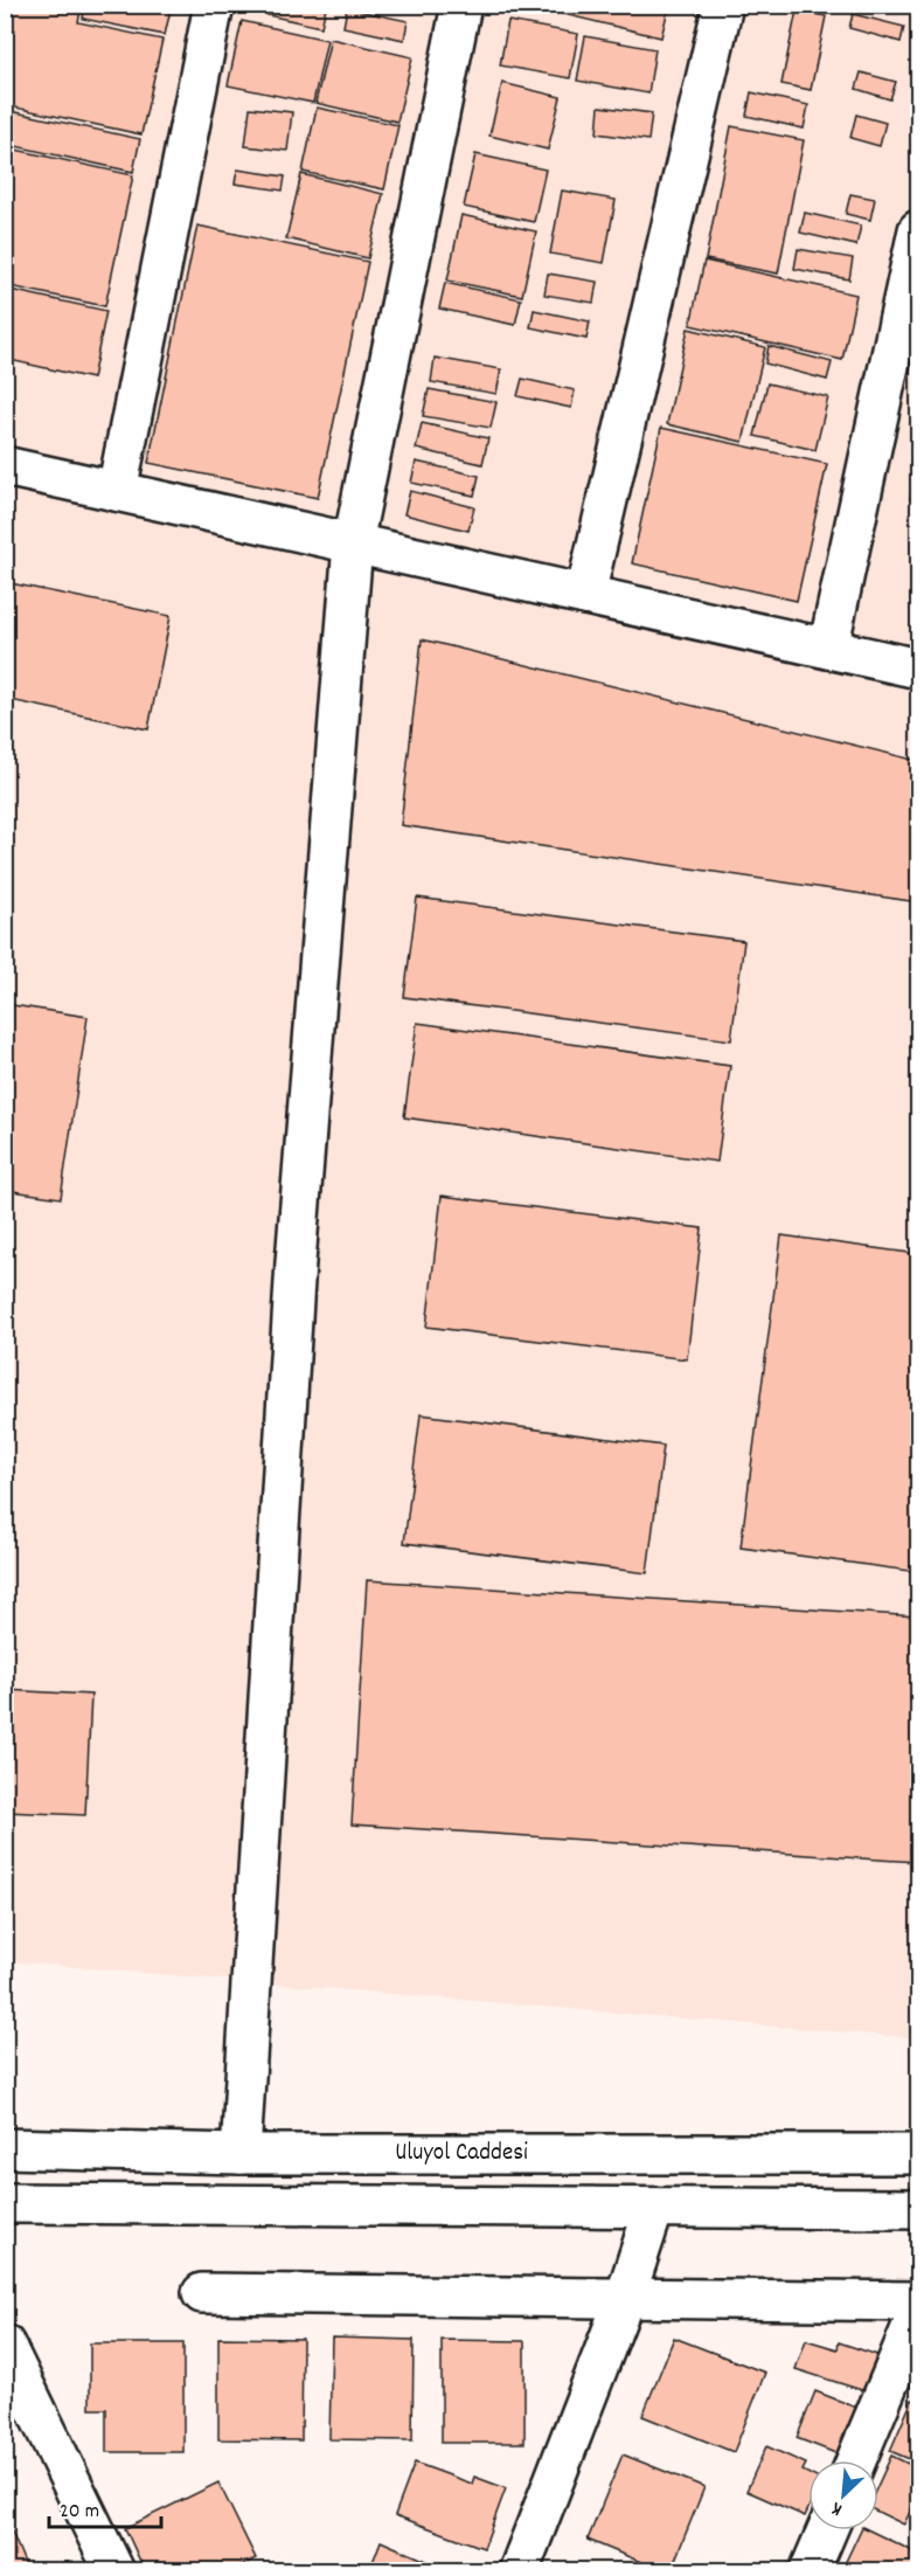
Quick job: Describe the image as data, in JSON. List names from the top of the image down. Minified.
{"streets":{"street":["Uluyol Caddesi"]},"scale_bar":"20 m","north":"bottom left"}
